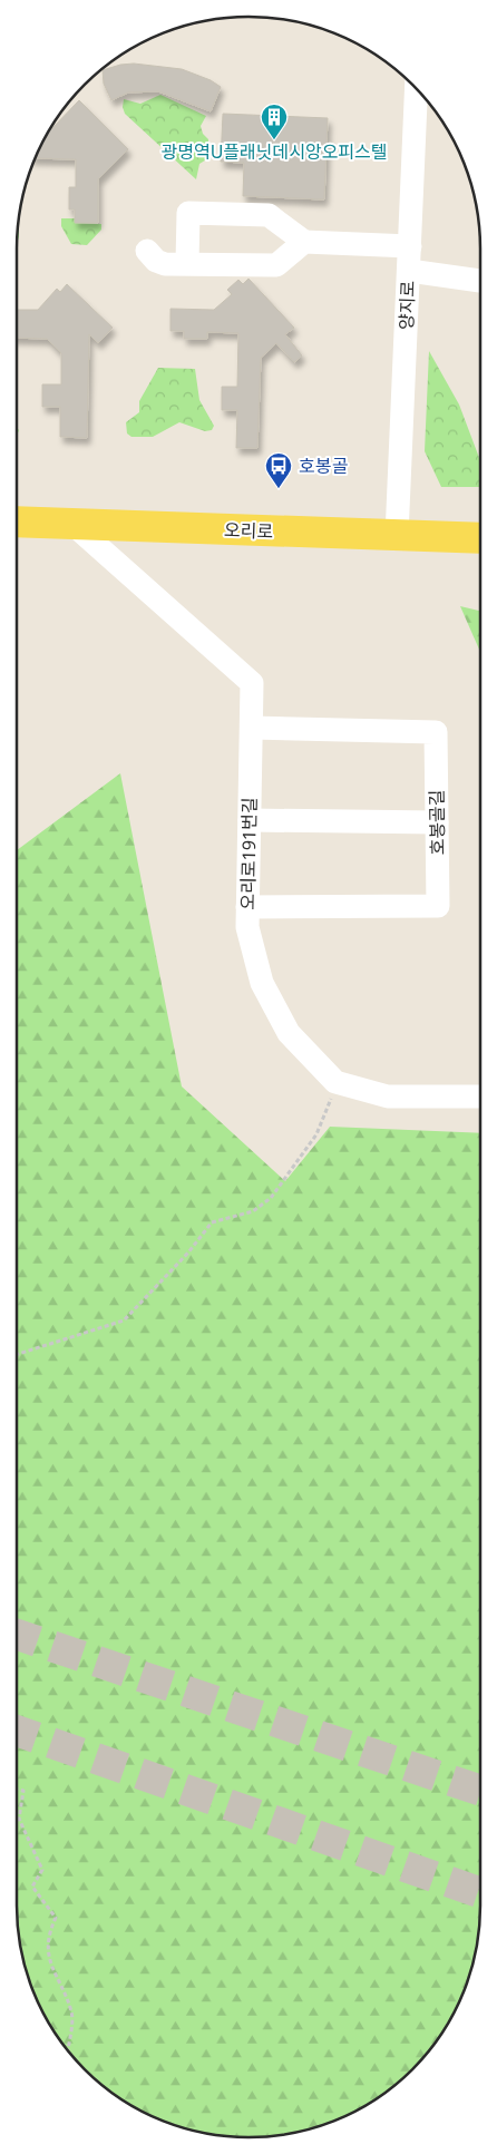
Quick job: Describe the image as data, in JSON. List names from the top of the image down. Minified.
{"streets":{"main road":["오리로"],"street":["양지로","호봉골길","오리로191번길"]},"crossings":[["양지로","오리로"],["오리로","오리로191번길"],["호봉골길","오리로191번길"]],"places":{"building":["광명역U플래닛데시앙오피스텔"],"bus stop":["호봉골"]}}
